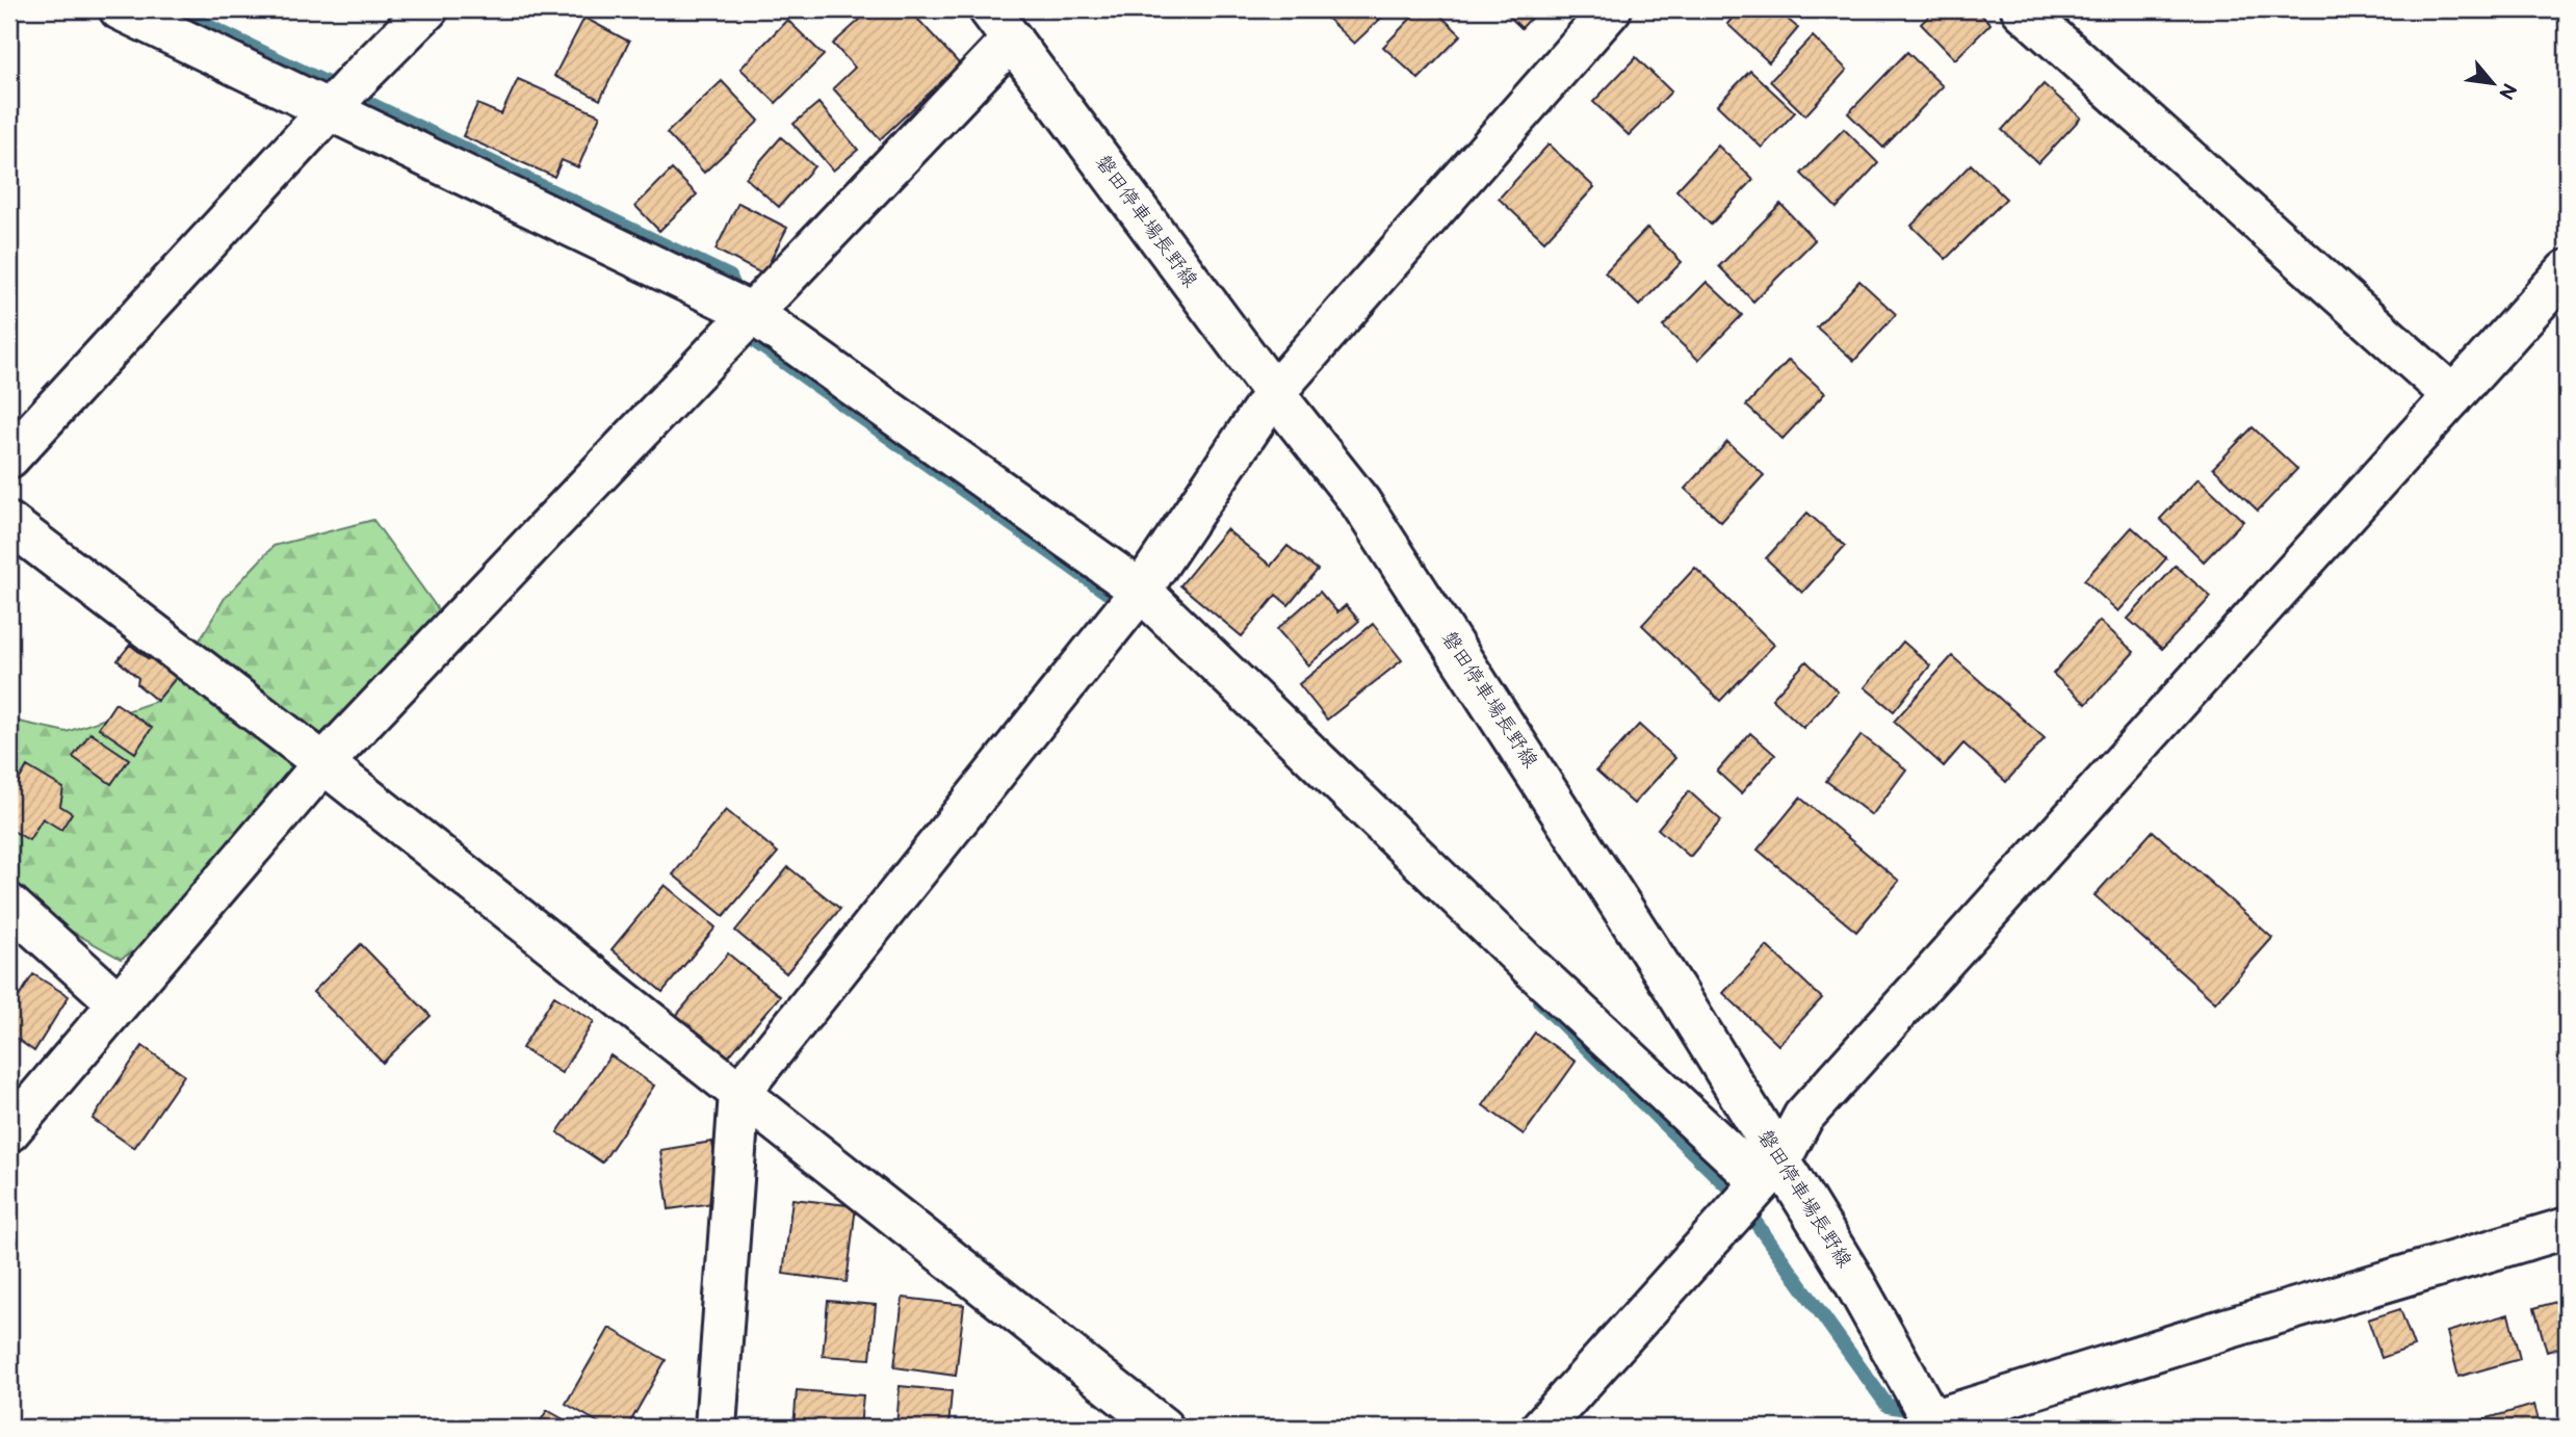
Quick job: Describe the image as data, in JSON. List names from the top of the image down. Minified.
{"streets":{"street":["磐田停車場長野線"]},"north":"bottom right"}
